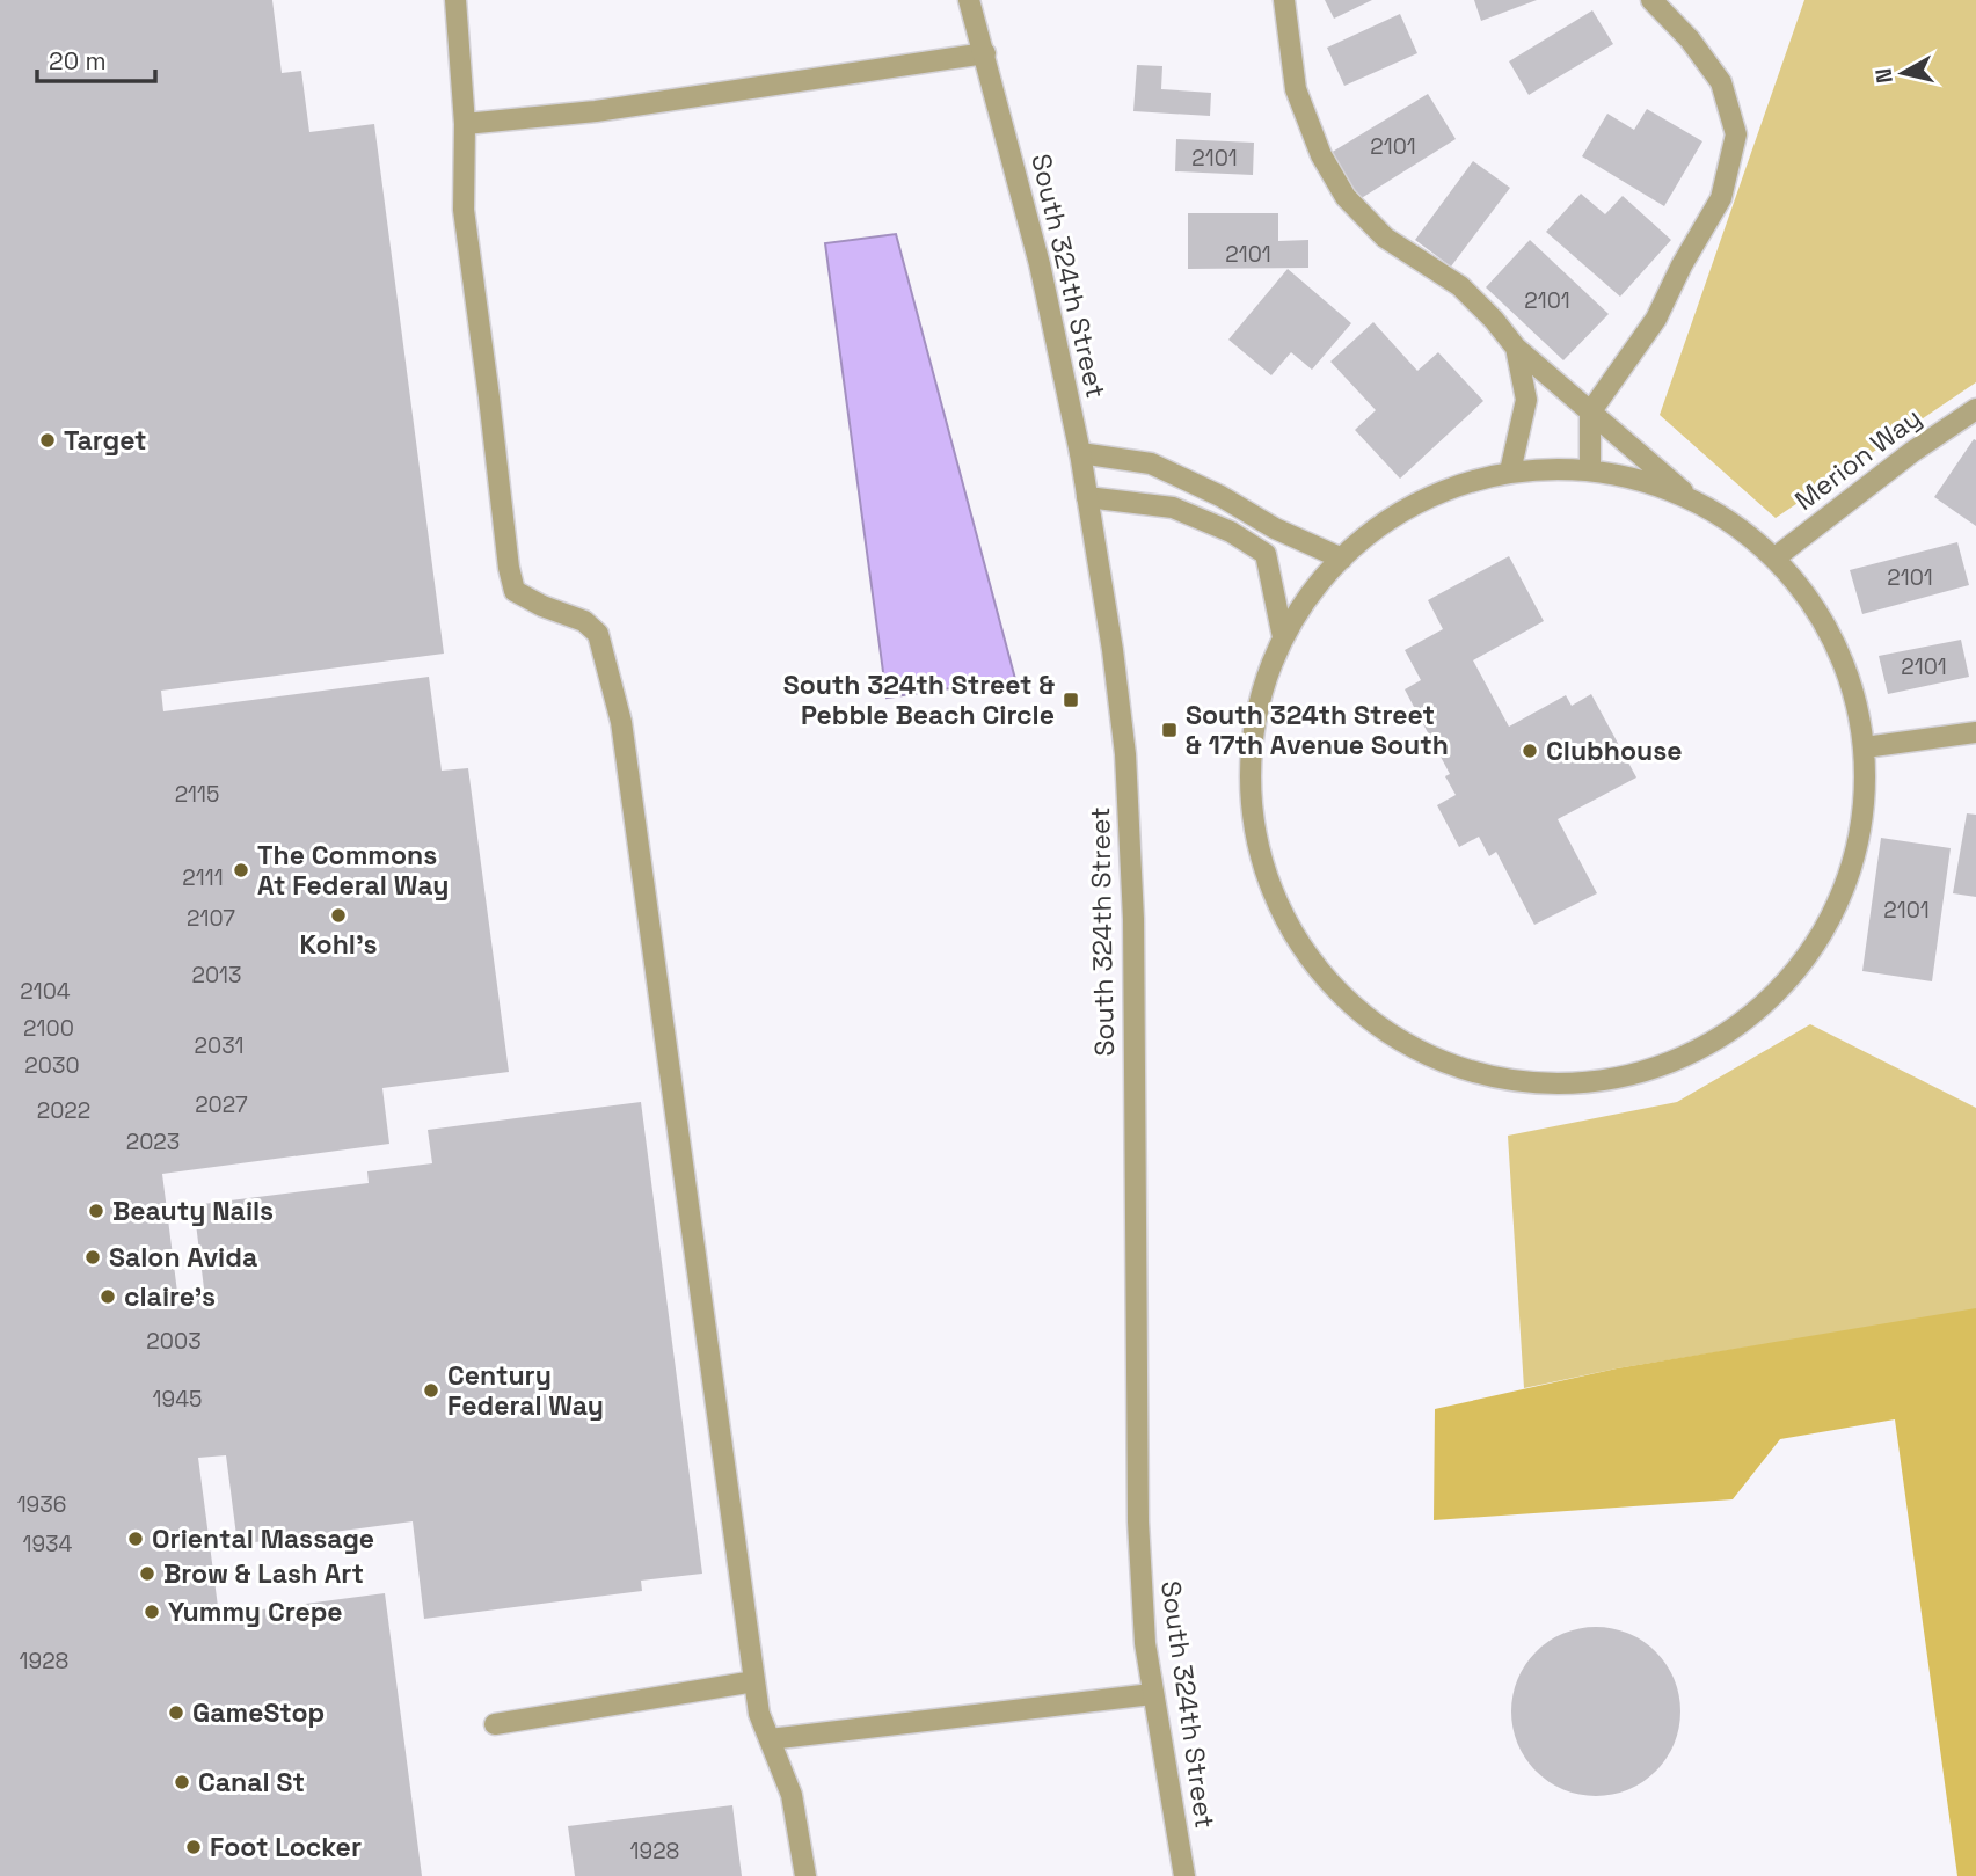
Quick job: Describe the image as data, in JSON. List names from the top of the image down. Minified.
{"streets":{"street":["South 324th Street","Merion Way"]},"places":{"other":["Target","Clubhouse","The Commons At Federal Way","Kohl's","Beauty Nails","Salon Avida","claire's","Century Federal Way","Oriental Massage","Brow & Lash Art","Yummy Crepe","GameStop","Canal St","Foot Locker"],"transit":["South 324th Street & Pebble Beach Circle","South 324th Street & 17th Avenue South"]},"house_numbers":["2101","2101","2101","2101","2101","2101","2115","2111","2101","2107","2013","2104","2100","2031","2030","2027","2022","2023","2003","1945","1936","1934","1928","1928"],"scale_bar":"20 m","north":"left"}
